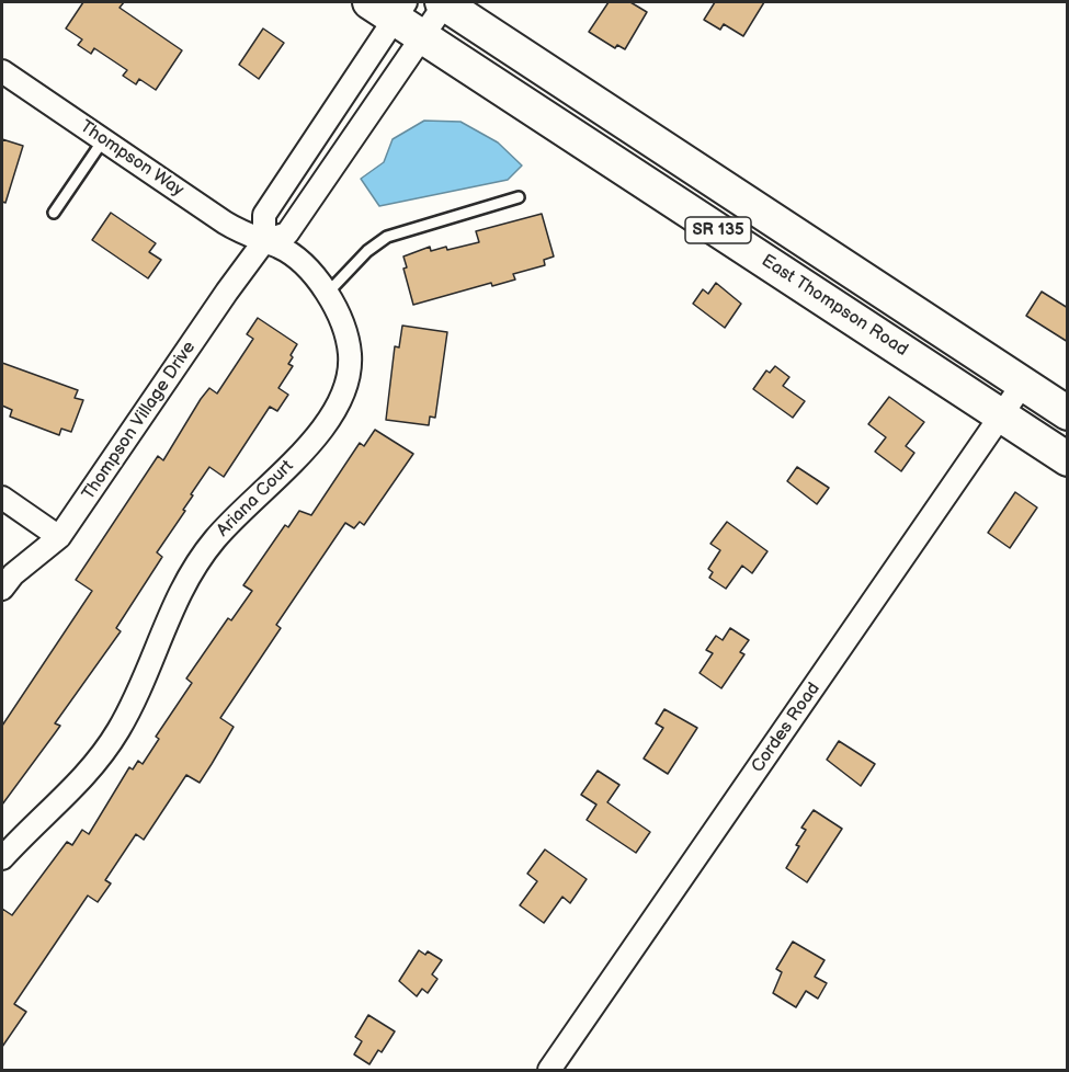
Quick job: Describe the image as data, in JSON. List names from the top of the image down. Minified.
{"streets":{"main road":["SR 135","East Thompson Road"],"street":["Thompson Way","Thompson Village Drive","Ariana Court","Cordes Road"]},"crossings":[["Thompson Way","Thompson Village Drive"],["Thompson Way","Ariana Court"],["SR 135","Thompson Village Drive"],["SR 135","Cordes Road"],["East Thompson Road","Thompson Village Drive"],["East Thompson Road","Cordes Road"],["Thompson Village Drive","Ariana Court"]]}
